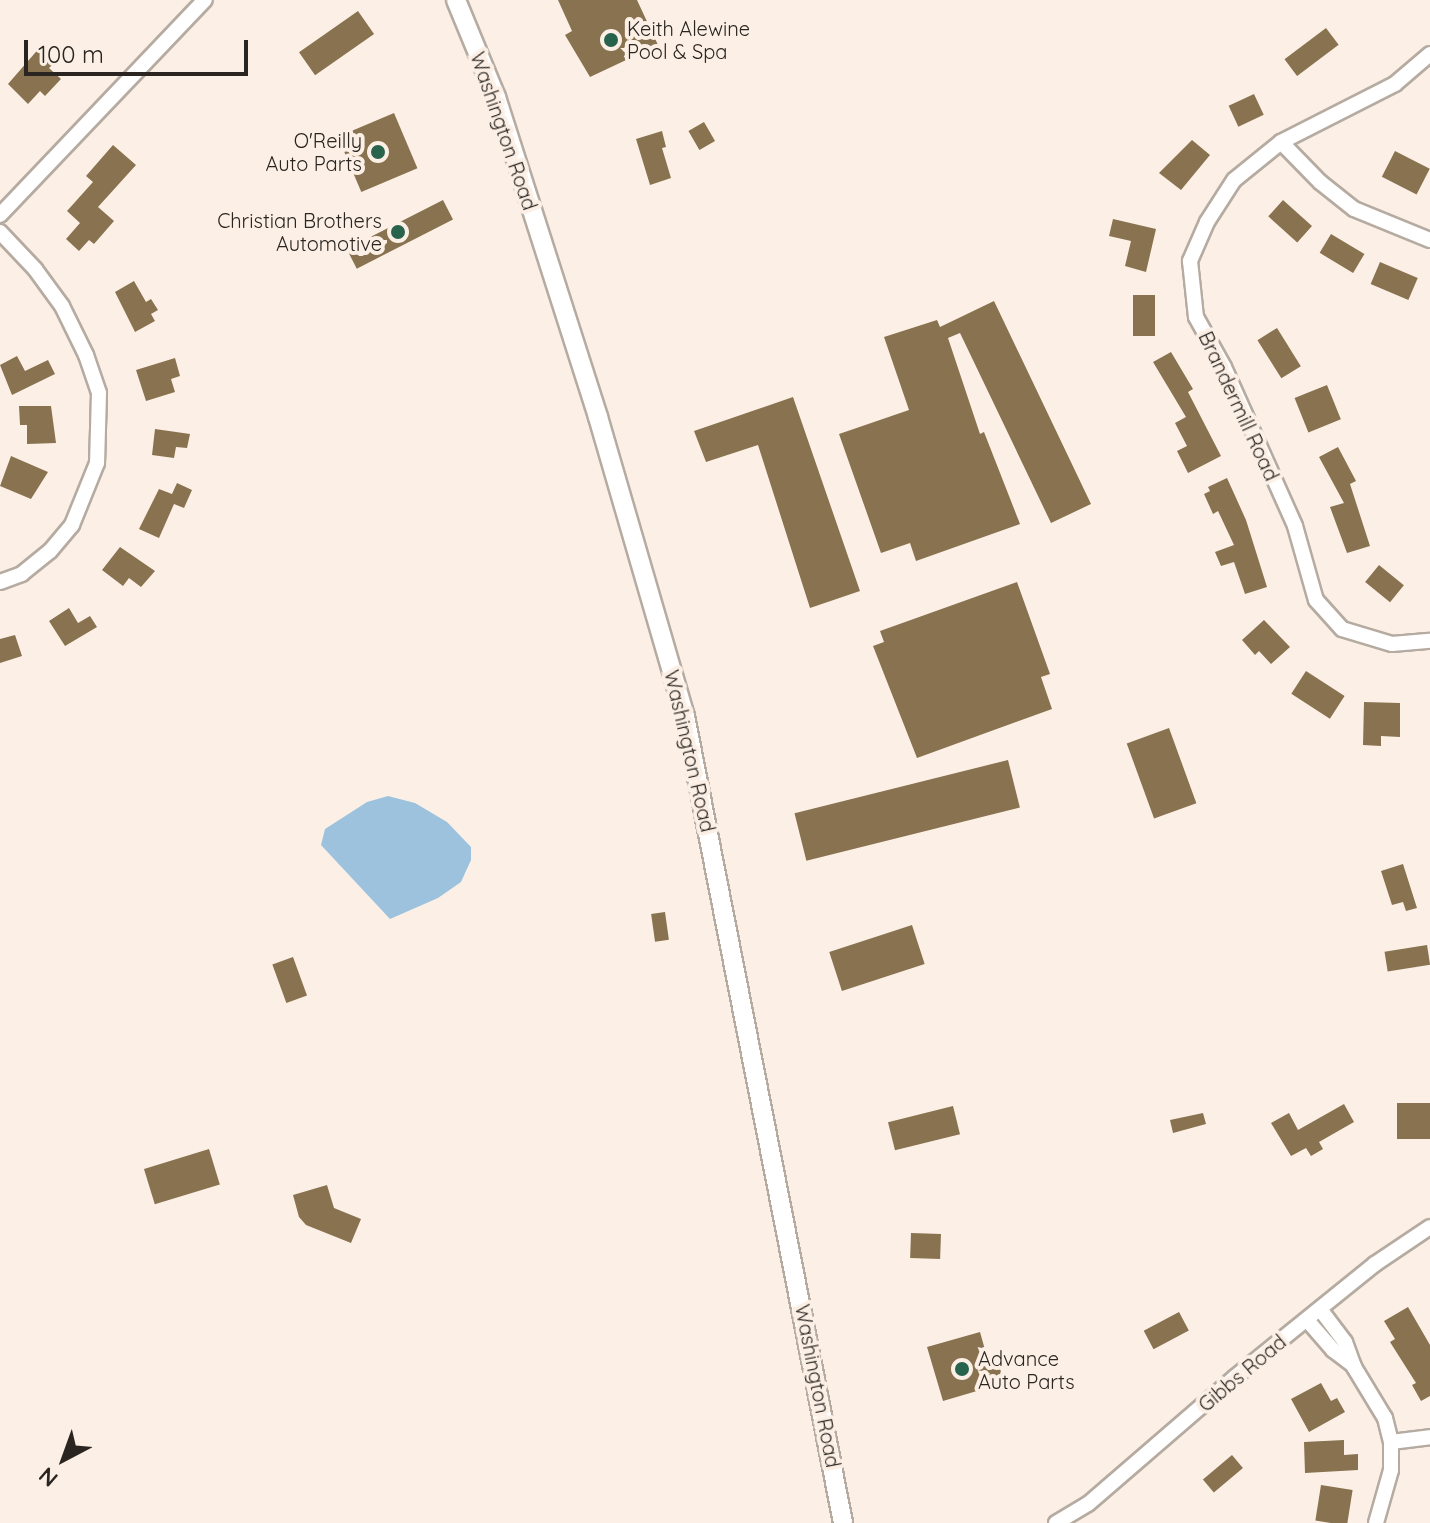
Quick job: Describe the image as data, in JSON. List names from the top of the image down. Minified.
{"streets":{"main road":["Washington Road"],"street":["Brandermill Road","Gibbs Road"]},"places":["Keith Alewine Pool & Spa","O'Reilly Auto Parts","Christian Brothers Automotive","Advance Auto Parts"],"scale_bar":"100 m","north":"bottom left"}
